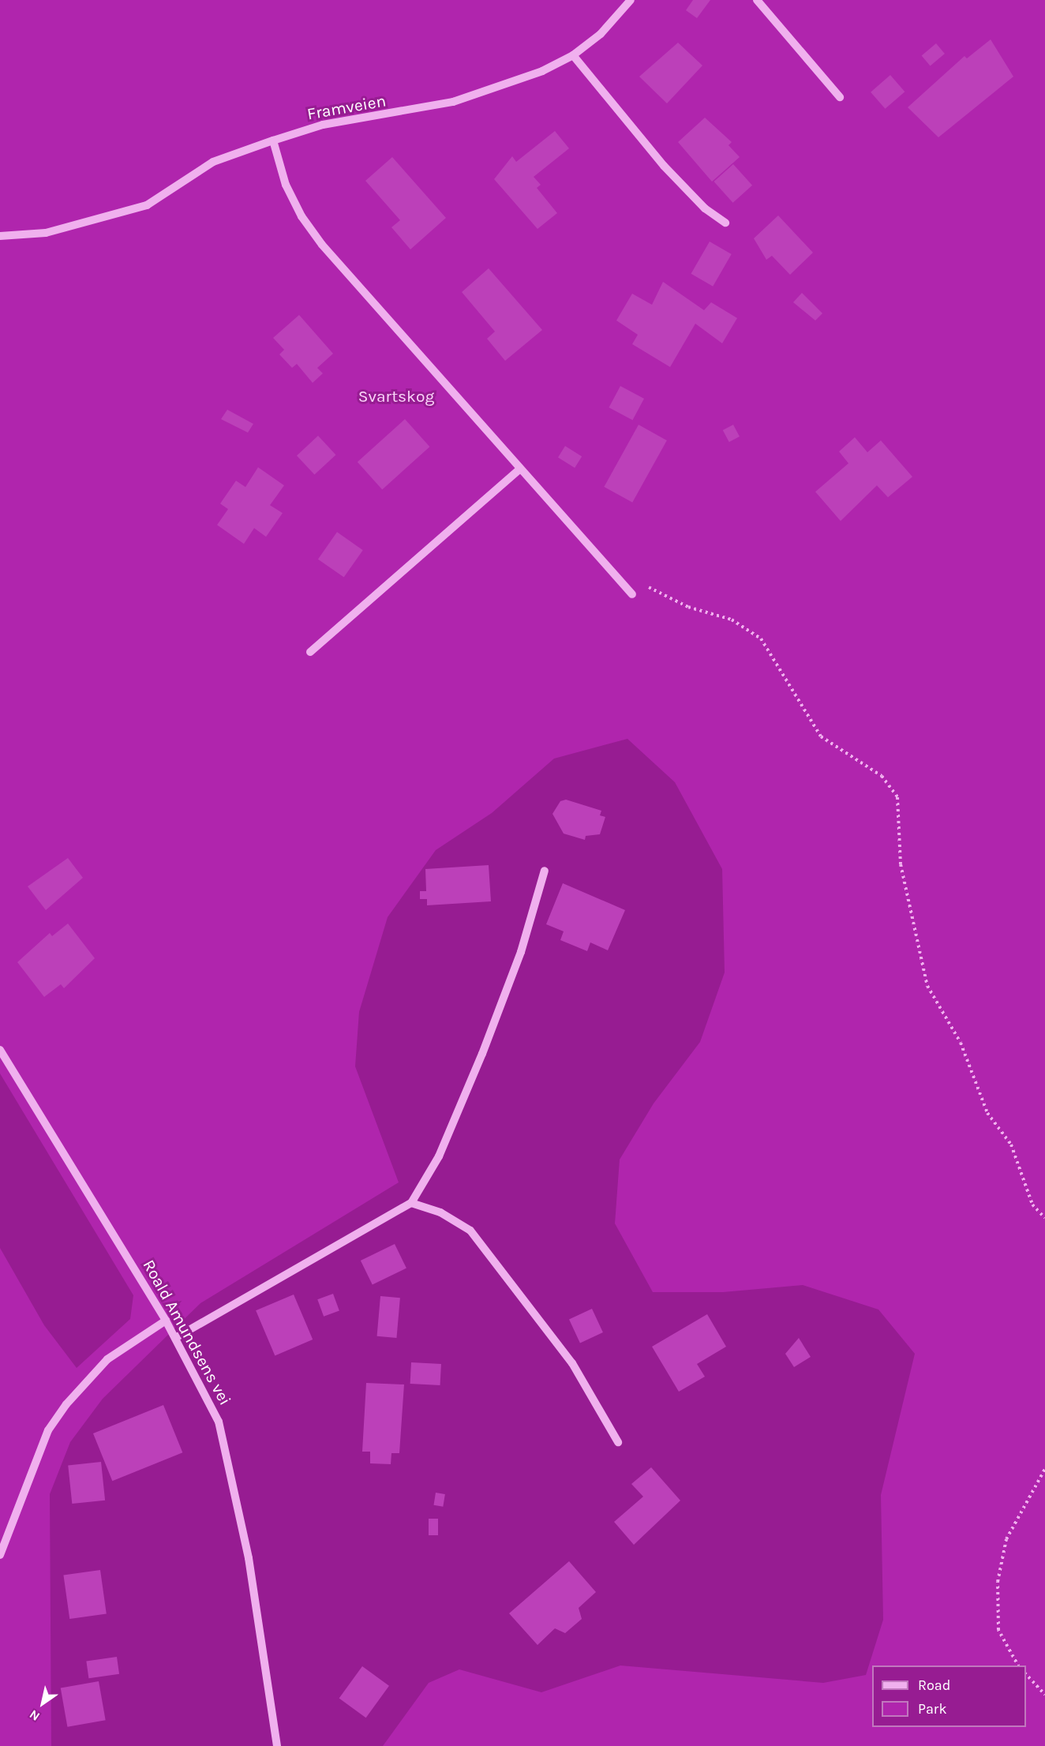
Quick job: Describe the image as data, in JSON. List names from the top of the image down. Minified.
{"streets":{"street":["Framveien","Roald Amundsens vei"]},"parks":["Svartskog"],"legend":["Road","Park"],"north":"bottom left"}
